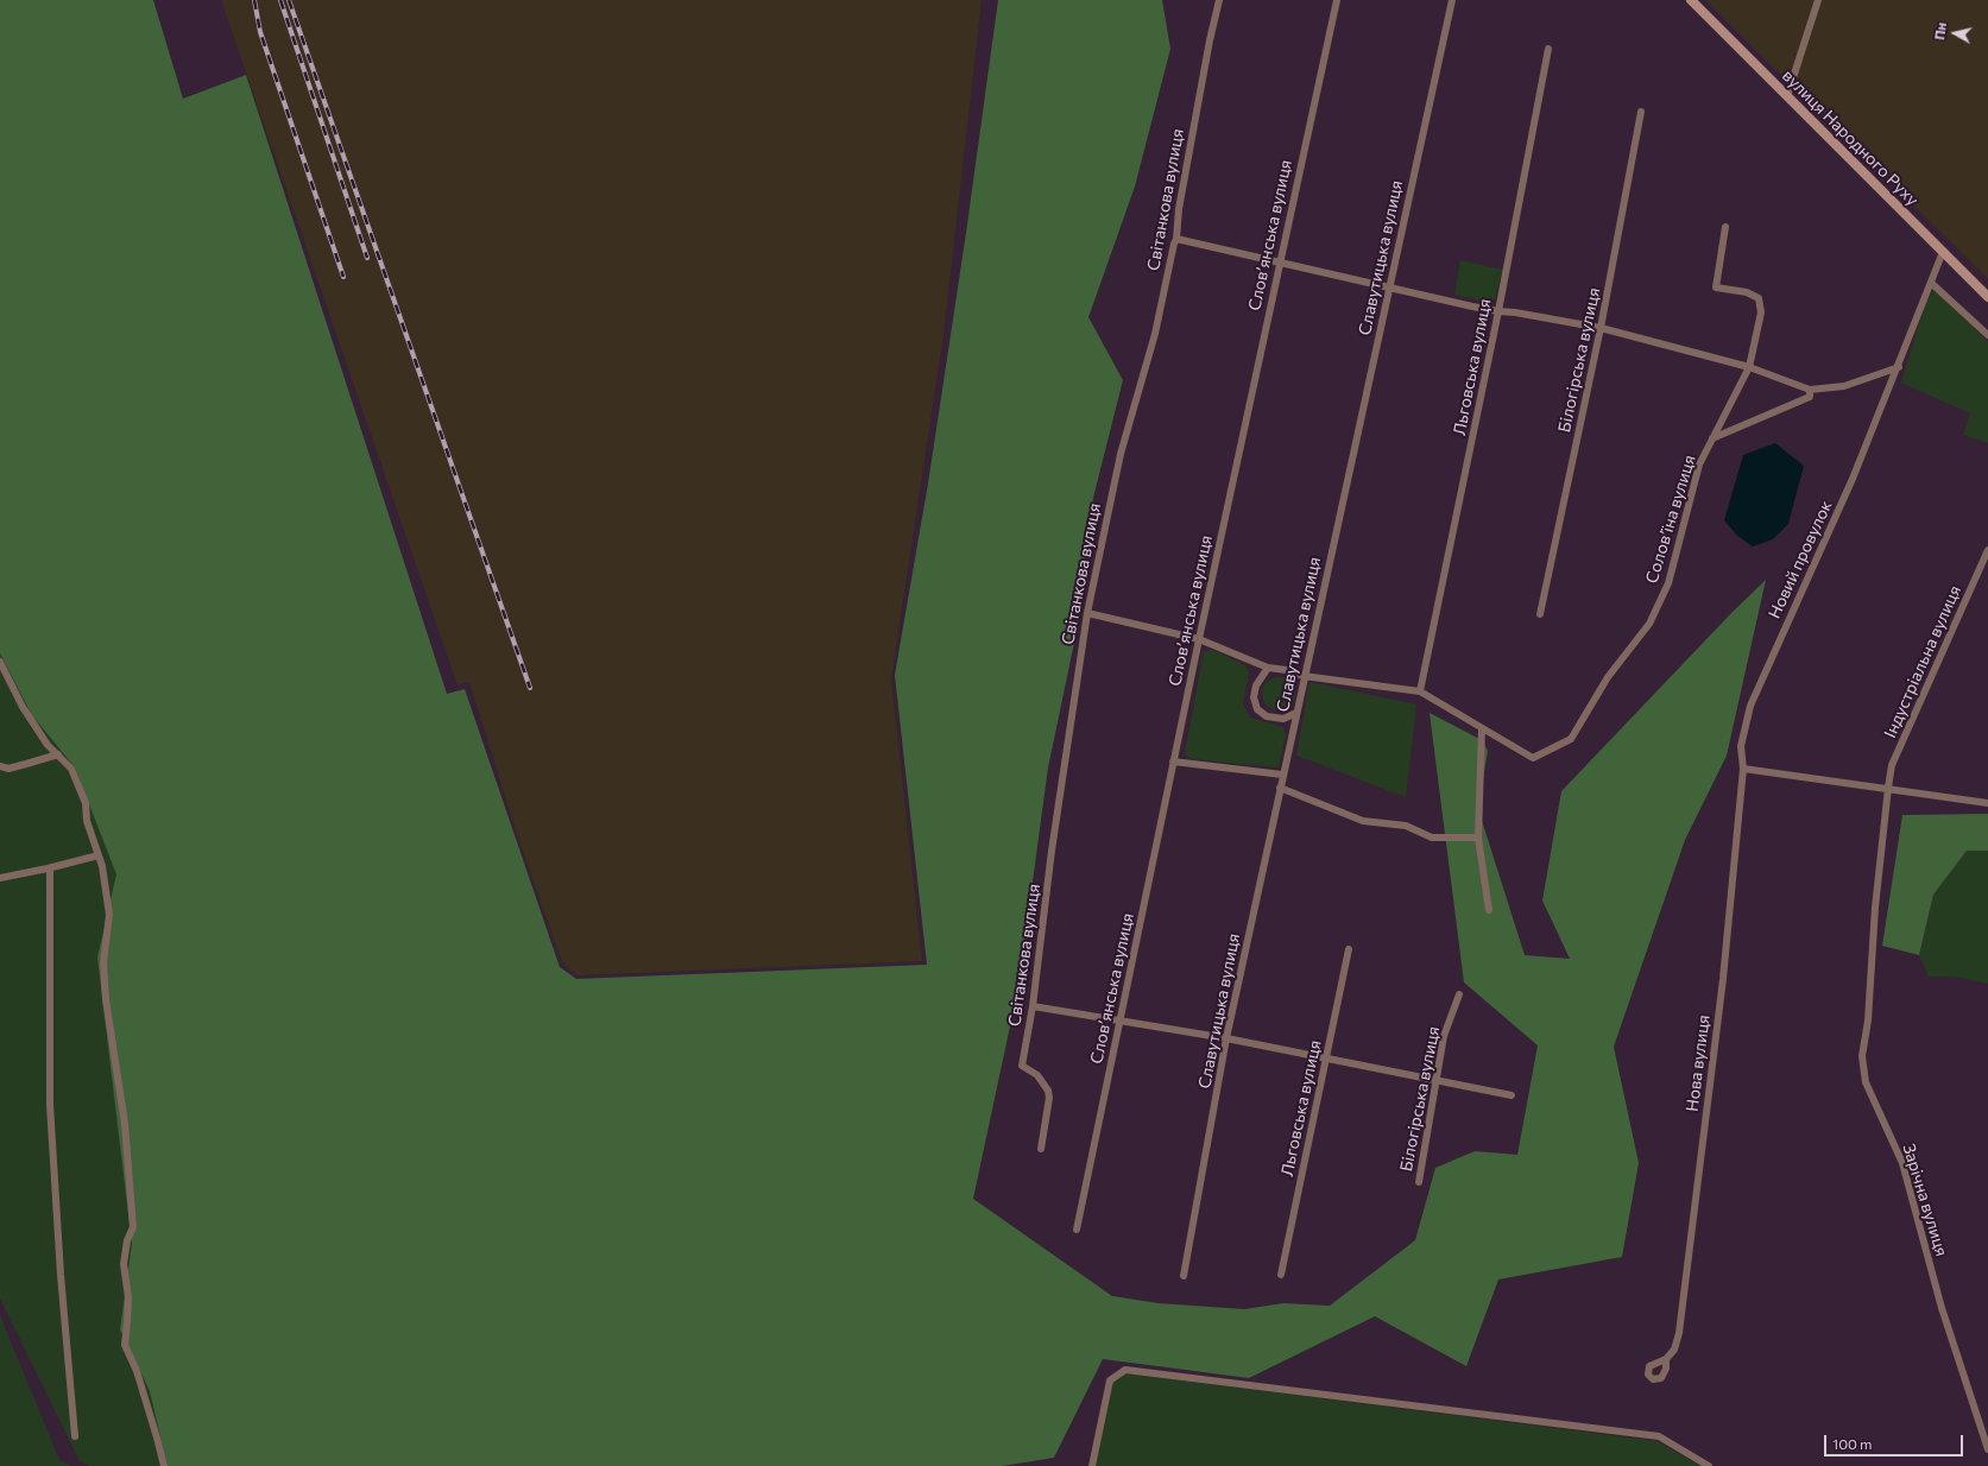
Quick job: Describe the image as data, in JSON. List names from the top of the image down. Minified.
{"streets":{"main road":["вулиця Народного Руху"],"street":["Світанкова вулиця","Словʼянська вулиця","Славутицька вулиця","Білогірська вулиця","Льговська вулиця","Соловʼїна вулиця","Новий провулок","Індустріальна вулиця","Нова вулиця","Зарічна вулиця"]},"crossings":[["вулиця Народного Руху","Новий провулок"],["Новий провулок","Нова вулиця"],["Індустріальна вулиця","Зарічна вулиця"]],"scale_bar":"100 m","north":"left"}
